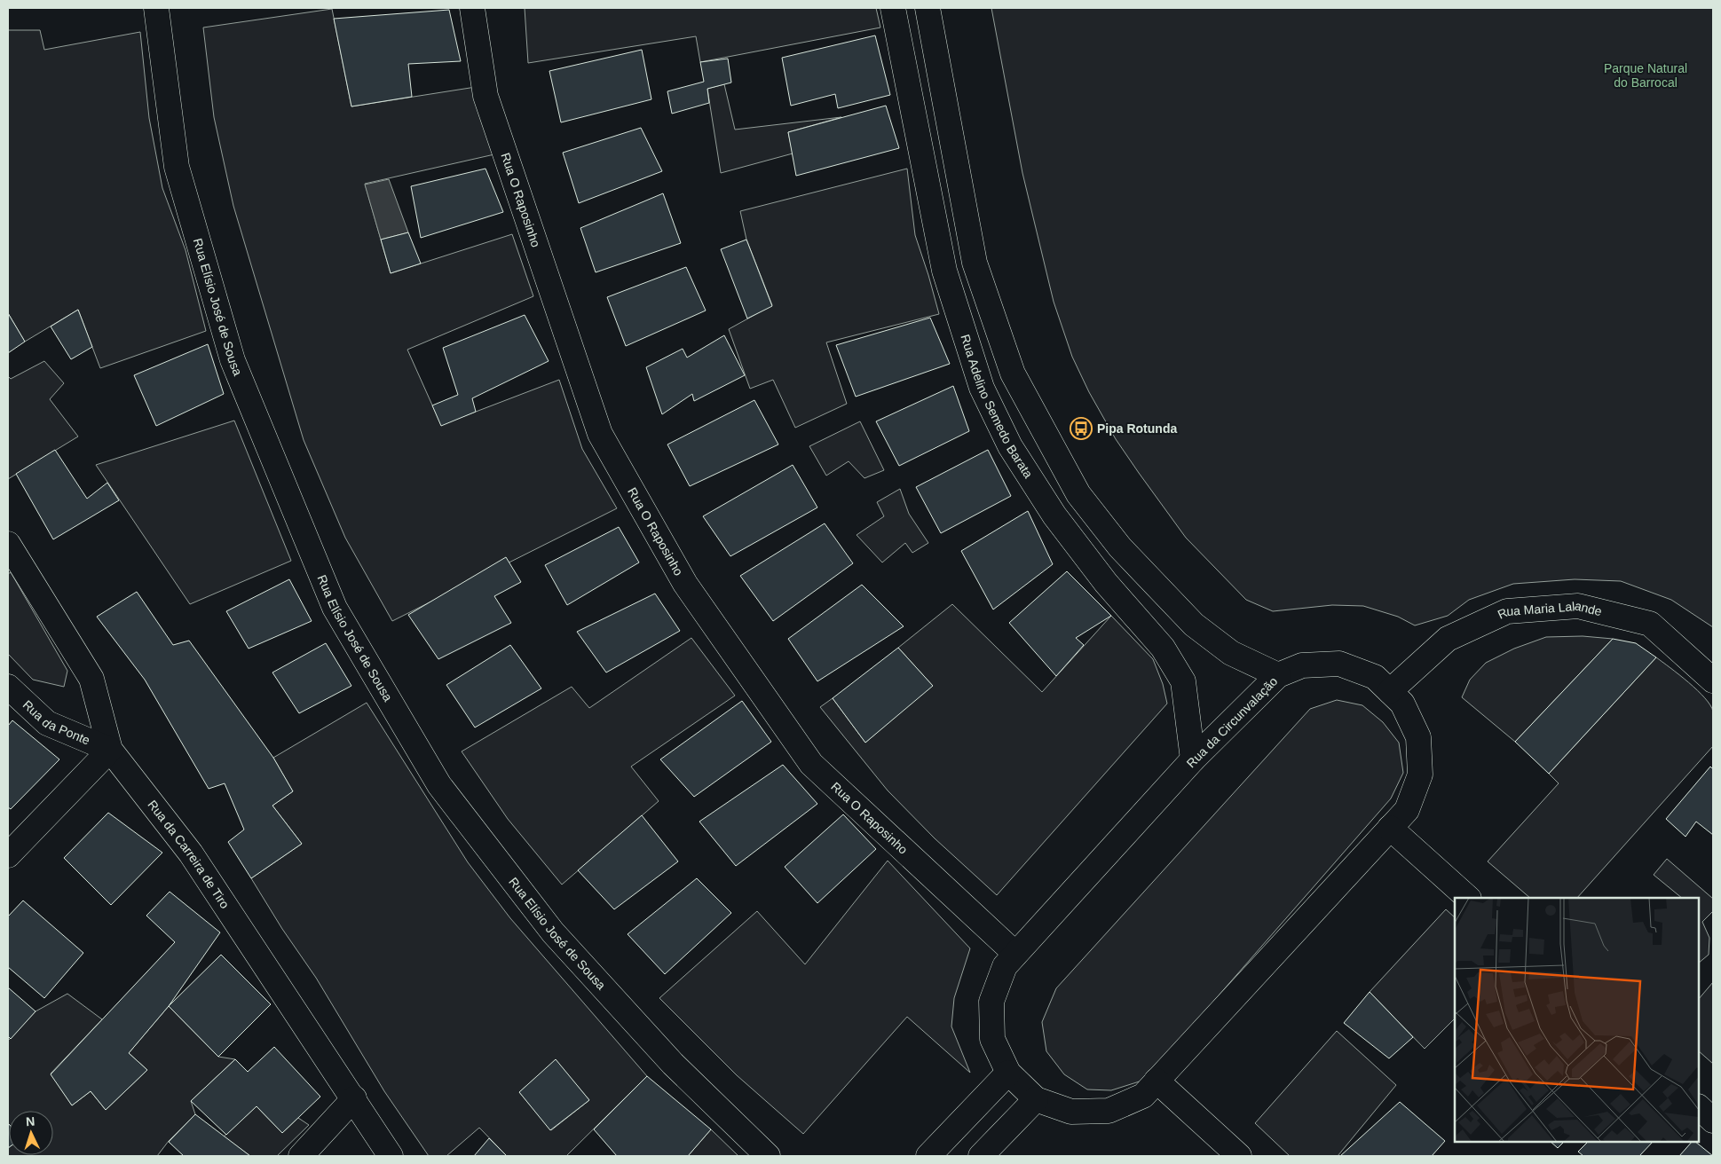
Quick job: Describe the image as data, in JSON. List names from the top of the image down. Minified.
{"streets":{"street":["Rua O Raposinho","Rua Elísio José de Sousa","Rua Adelino Semedo Barata","Rua Maria Lalande","Rua da Ponte","Rua da Circunvalação","Rua da Carreira de Tiro"]},"crossings":[["Rua O Raposinho","Rua da Circunvalação"],["Rua Adelino Semedo Barata","Rua da Circunvalação"],["Rua Maria Lalande","Rua da Circunvalação"],["Rua da Ponte","Rua da Carreira de Tiro"]],"parks":["Parque Natural do Barrocal"],"places":{"bus stop":["Pipa Rotunda"]},"north":"top"}
